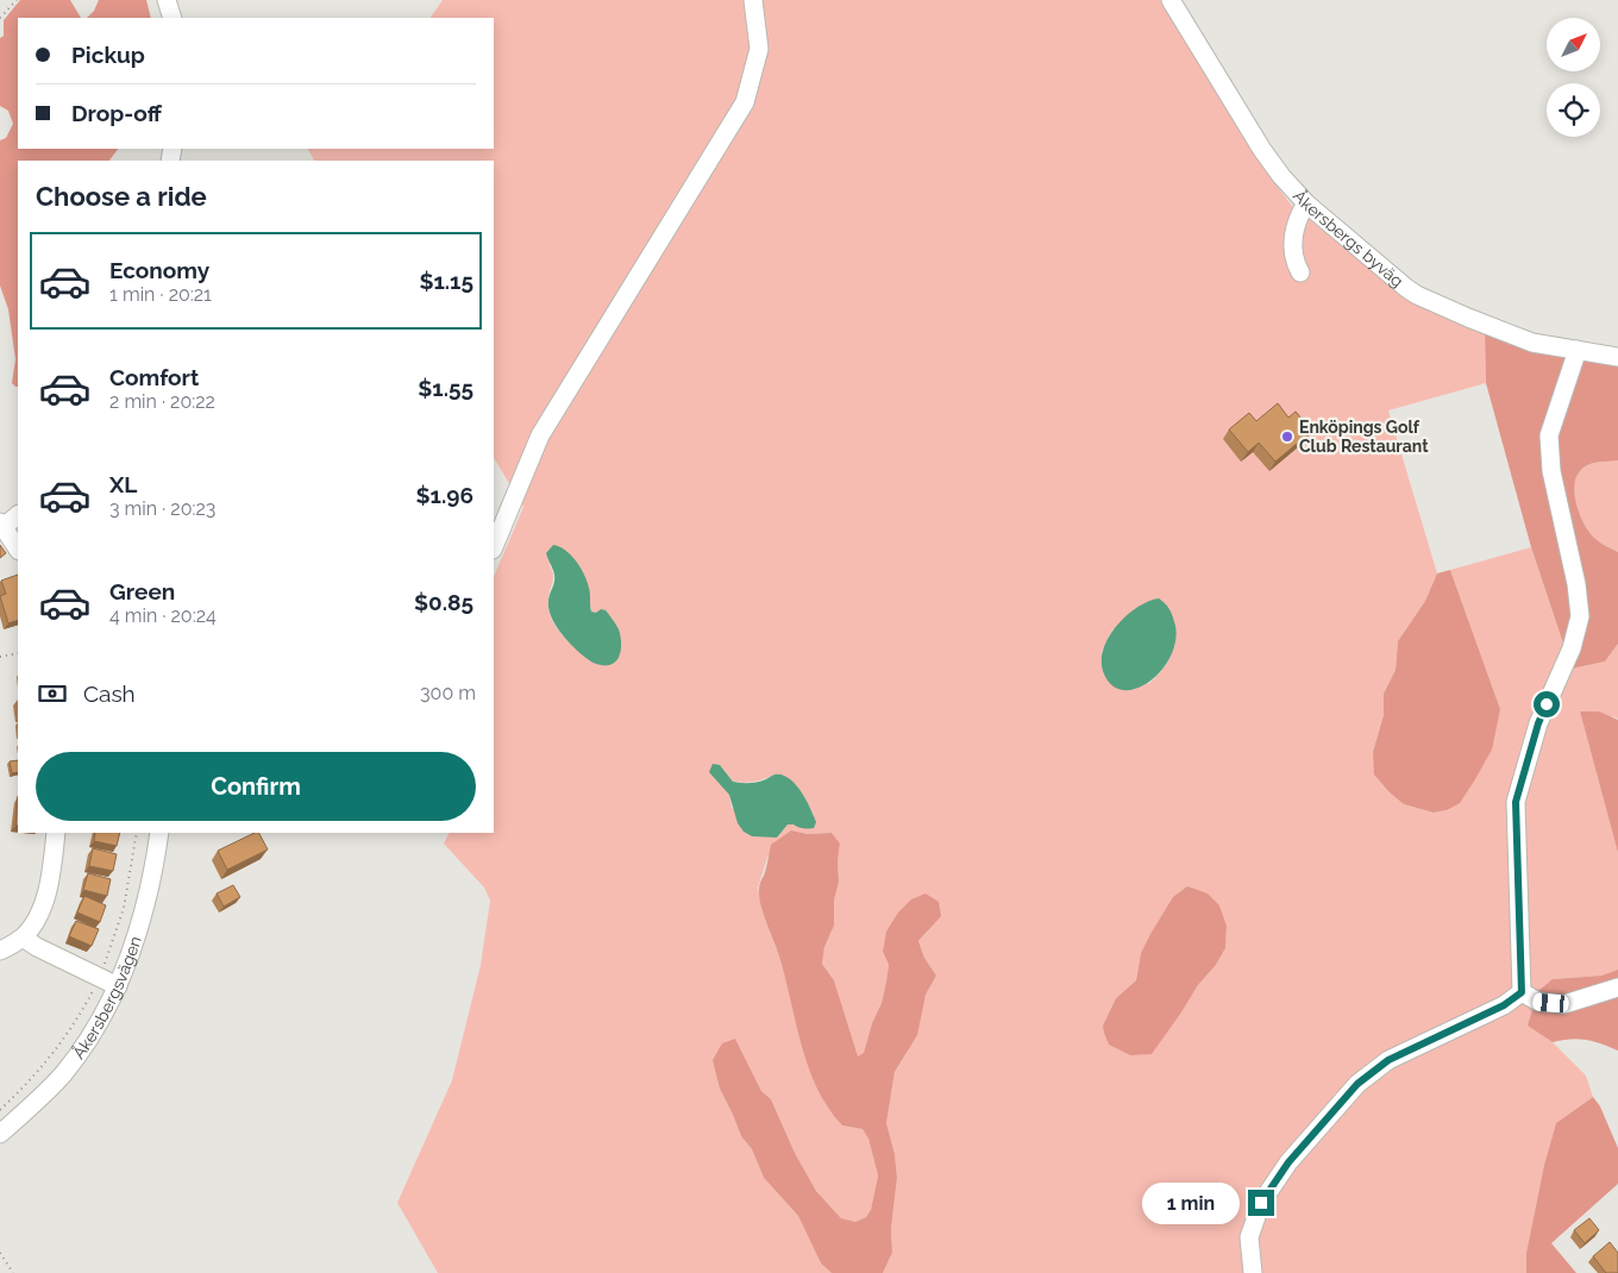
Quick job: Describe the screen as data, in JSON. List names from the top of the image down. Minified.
{"streets":{"street":["Åkersbergs byväg","Åkersbergsvägen"]},"places":["Enköpings Golf Club Restaurant"],"north":"top right","page":{"banner":["Pickup","Drop-off"],"heading":"Choose a ride","list":[{"name":"Economy","note":"1 min · 20:21","value":"$1.15"},{"name":"Comfort","note":"2 min · 20:22","value":"$1.55"},{"name":"XL","note":"3 min · 20:23","value":"$1.96"},{"name":"Green","note":"4 min · 20:24","value":"$0.85"}],"pay":["Cash","300 m"],"buttons":"Confirm","bubble":"1 min"}}
